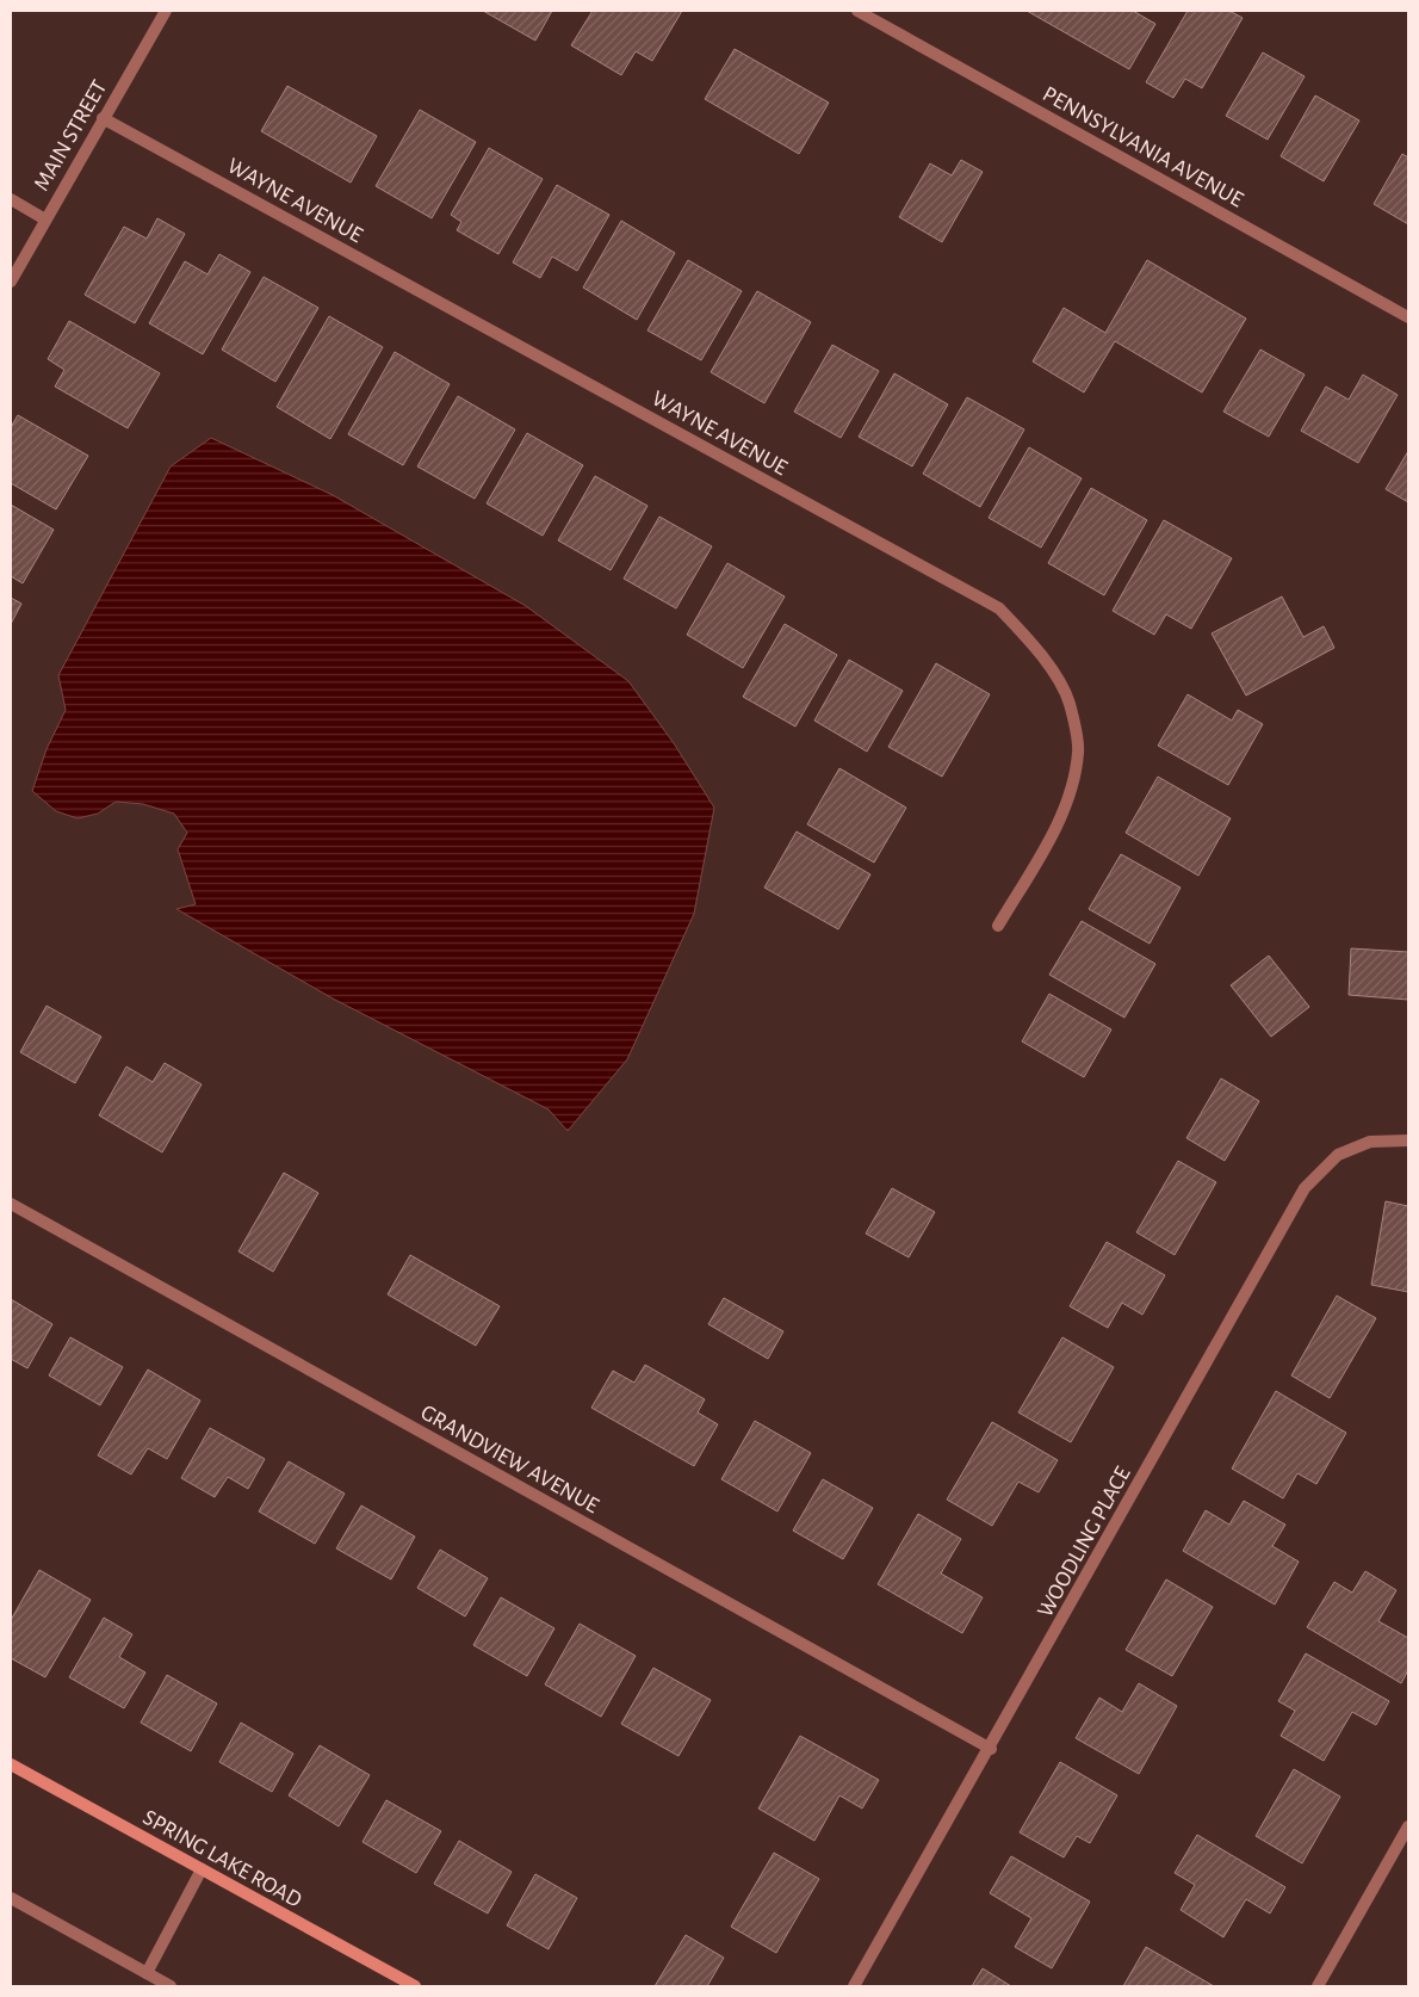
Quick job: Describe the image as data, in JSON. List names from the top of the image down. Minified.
{"streets":{"street":["MAIN STREET","PENNSYLVANIA AVENUE","WAYNE AVENUE","GRANDVIEW AVENUE","WOODLING PLACE","SPRING LAKE ROAD"]},"crossings":[["MAIN STREET","WAYNE AVENUE"],["GRANDVIEW AVENUE","WOODLING PLACE"]]}
